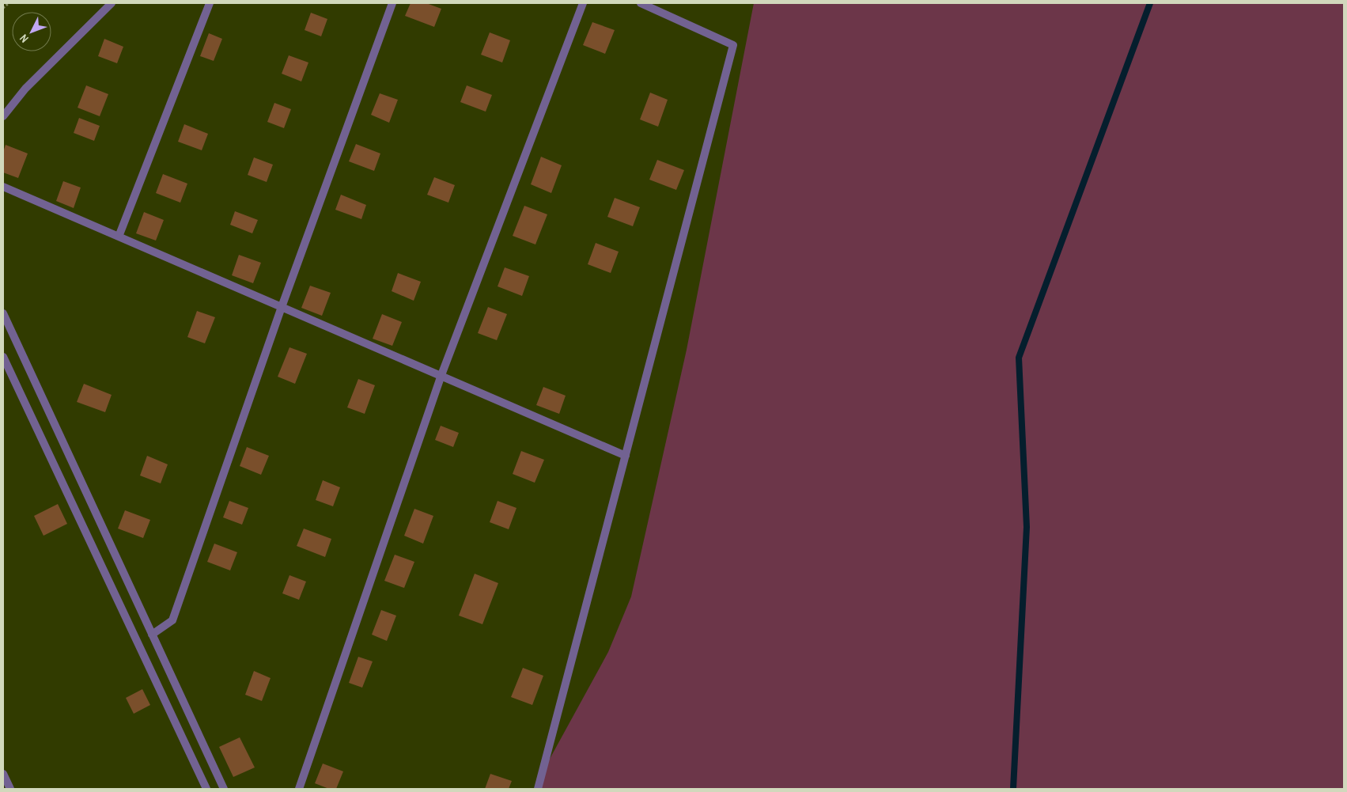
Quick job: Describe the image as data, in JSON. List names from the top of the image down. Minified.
{"north":"bottom left"}
